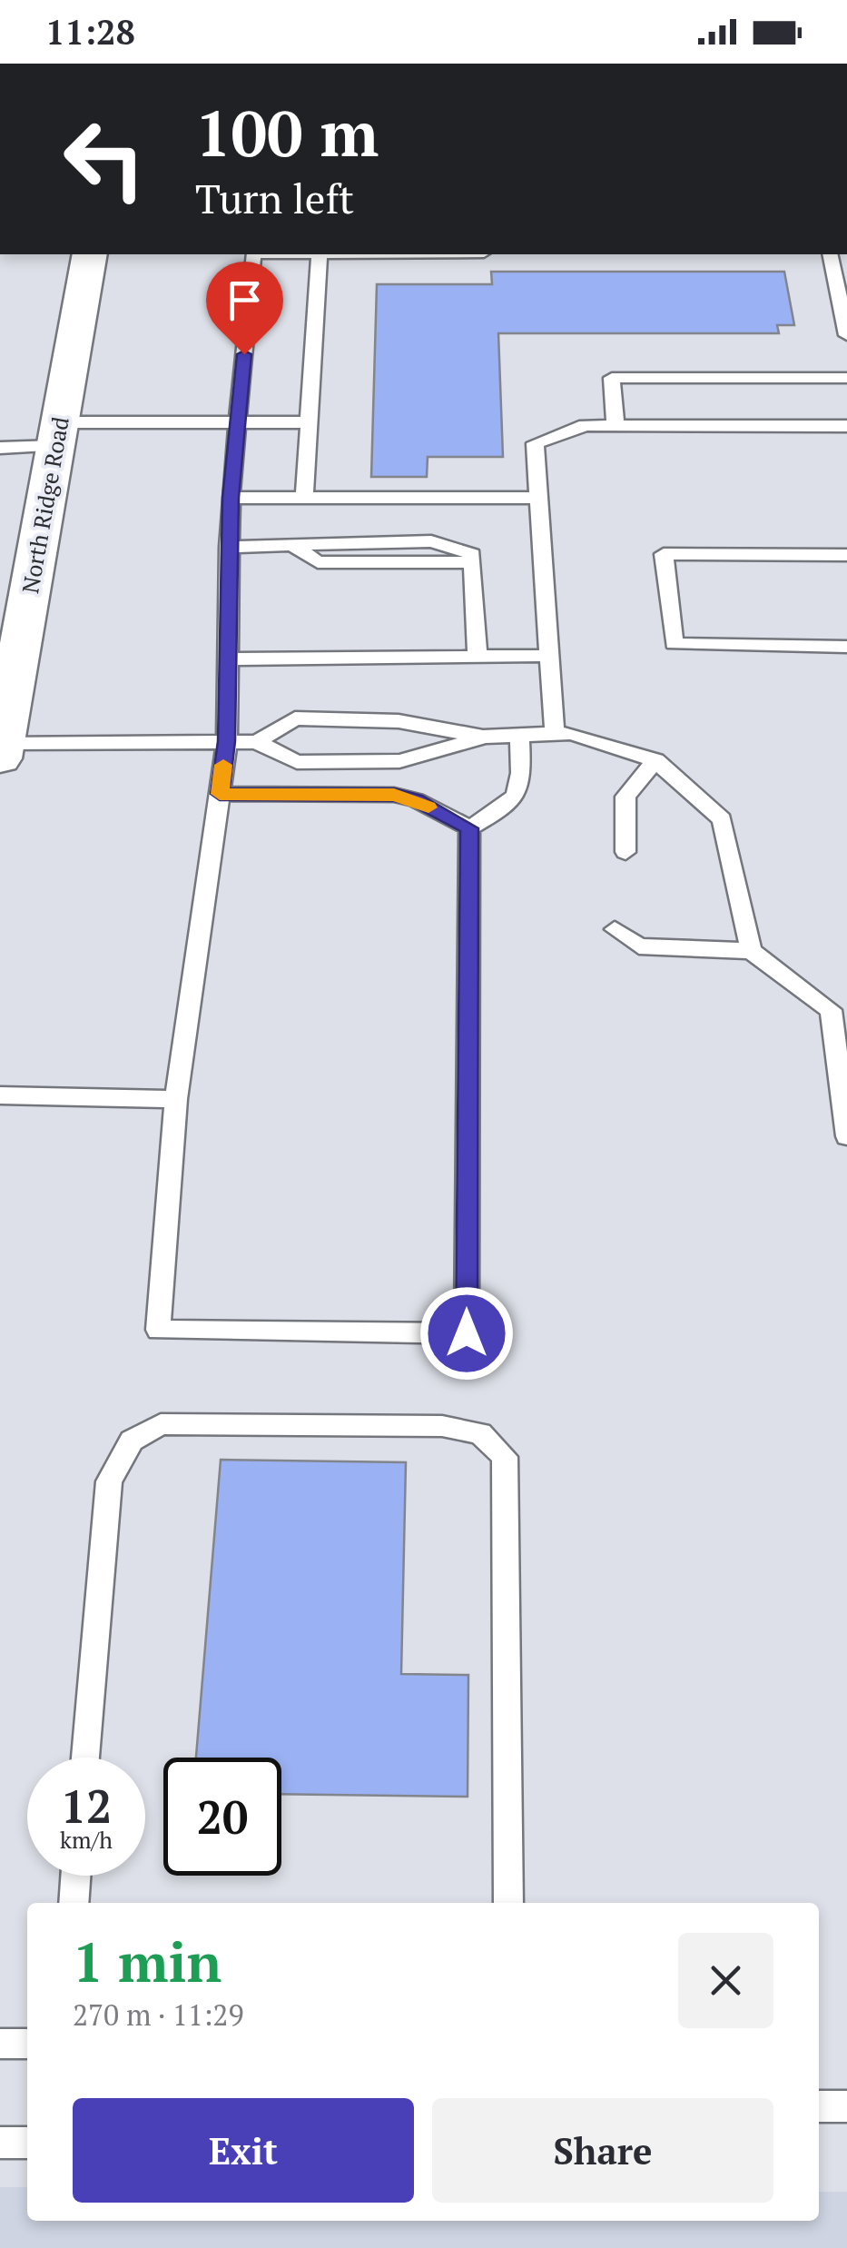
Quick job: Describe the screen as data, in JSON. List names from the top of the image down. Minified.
{"streets":{"main road":["North Ridge Road"]},"page":{"status":"11:28","turn":["100 m","Turn left"],"speed":"12 km/h","limit":"20","heading":["1 min","270 m · 11:29"],"buttons":["Exit","Share"]}}
